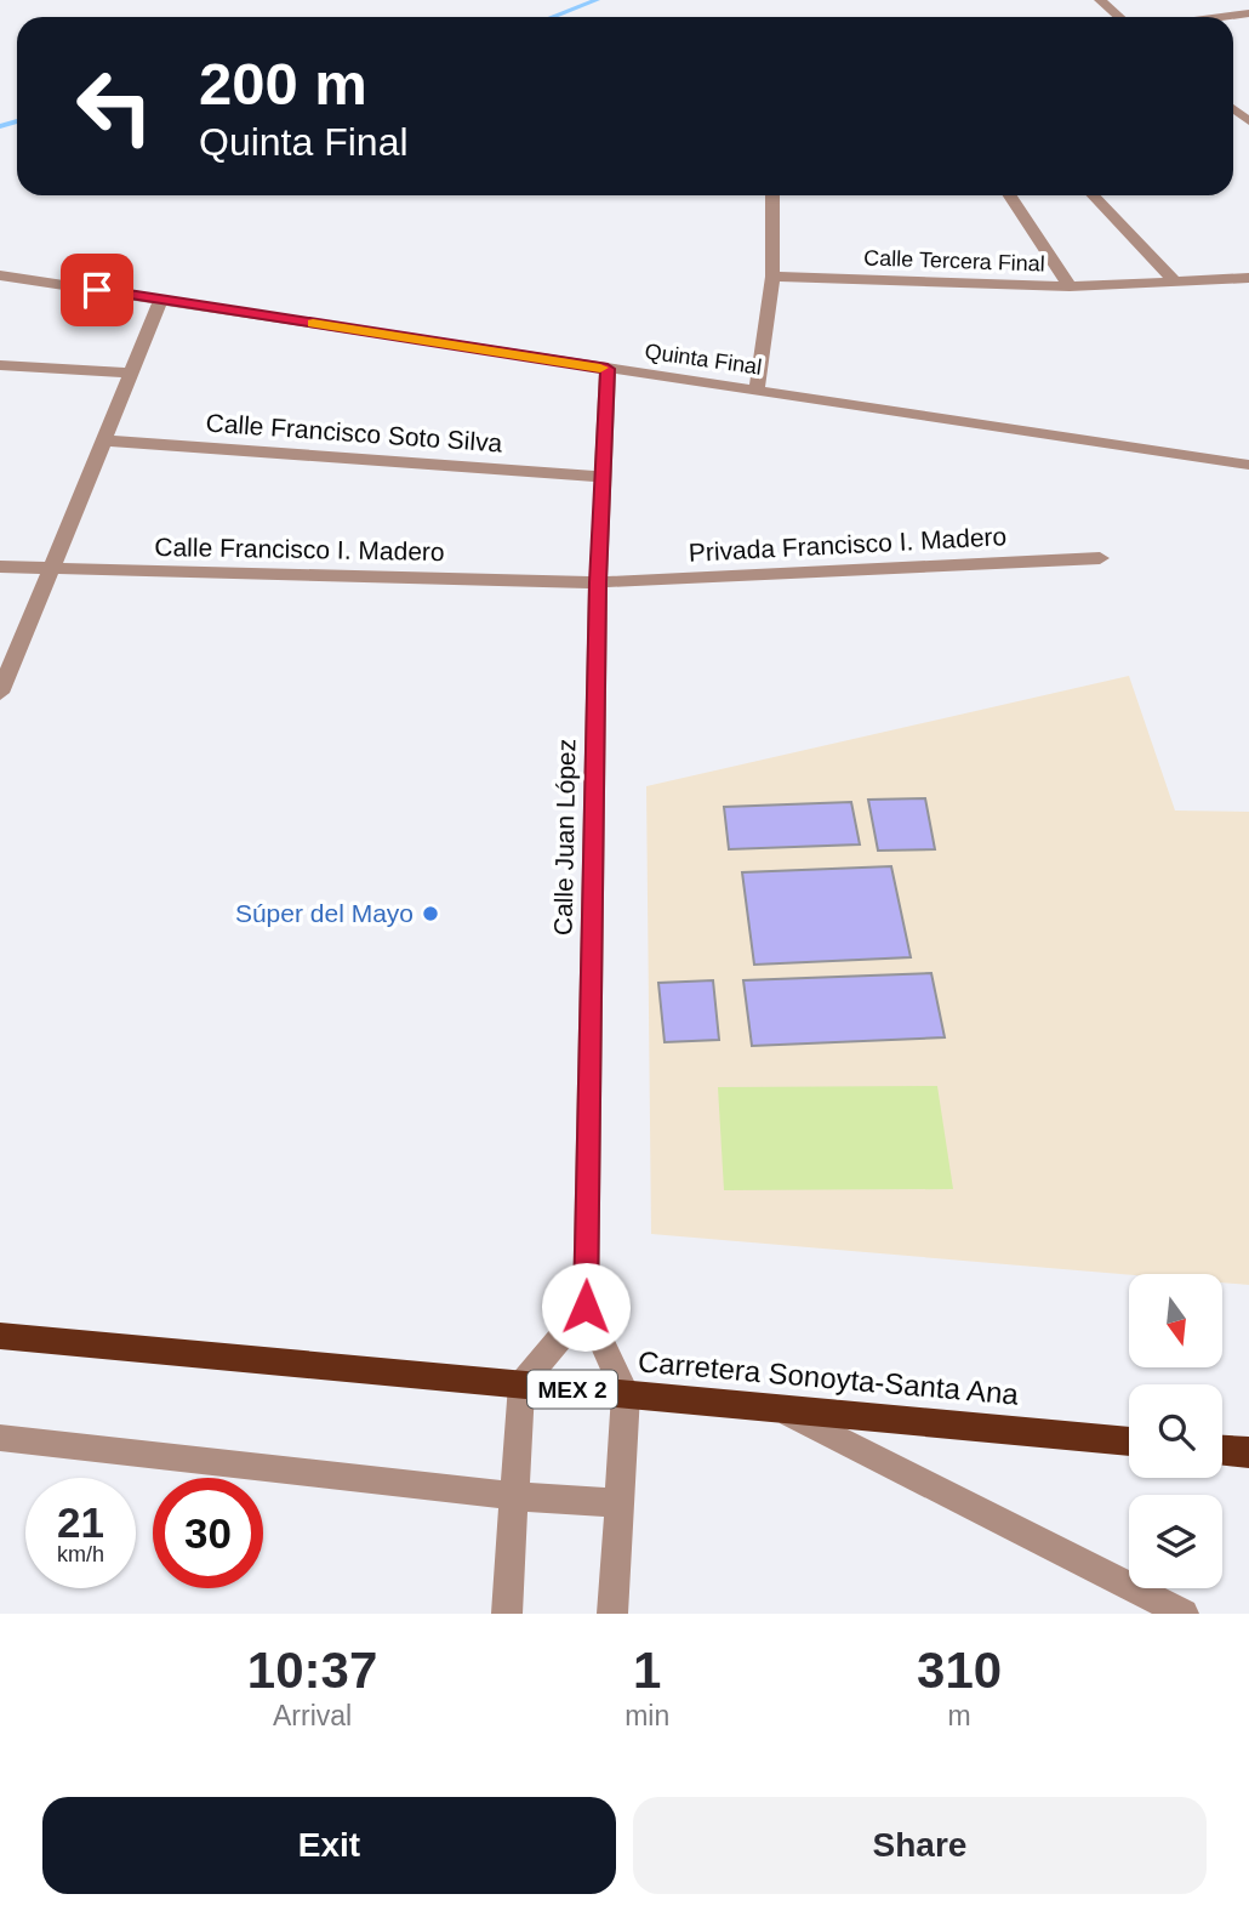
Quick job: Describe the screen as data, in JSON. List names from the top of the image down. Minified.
{"streets":{"highway":["Carretera Sonoyta-Santa Ana","MEX 2"],"street":["Calle Tercera Final","Quinta Final","Calle Francisco Soto Silva","Privada Francisco I. Madero","Calle Francisco I. Madero","Calle Juan López"]},"crossings":[["Quinta Final","Calle Juan López"],["Calle Francisco Soto Silva","Calle Juan López"],["Privada Francisco I. Madero","Calle Francisco I. Madero"],["Privada Francisco I. Madero","Calle Juan López"],["Calle Francisco I. Madero","Calle Juan López"]],"places":["Súper del Mayo"],"north":"bottom","page":{"turn":["200 m","Quinta Final"],"speed":"21 km/h","limit":"30","eta":["10:37","Arrival","1","min","310","m"],"buttons":["Exit","Share"]}}
